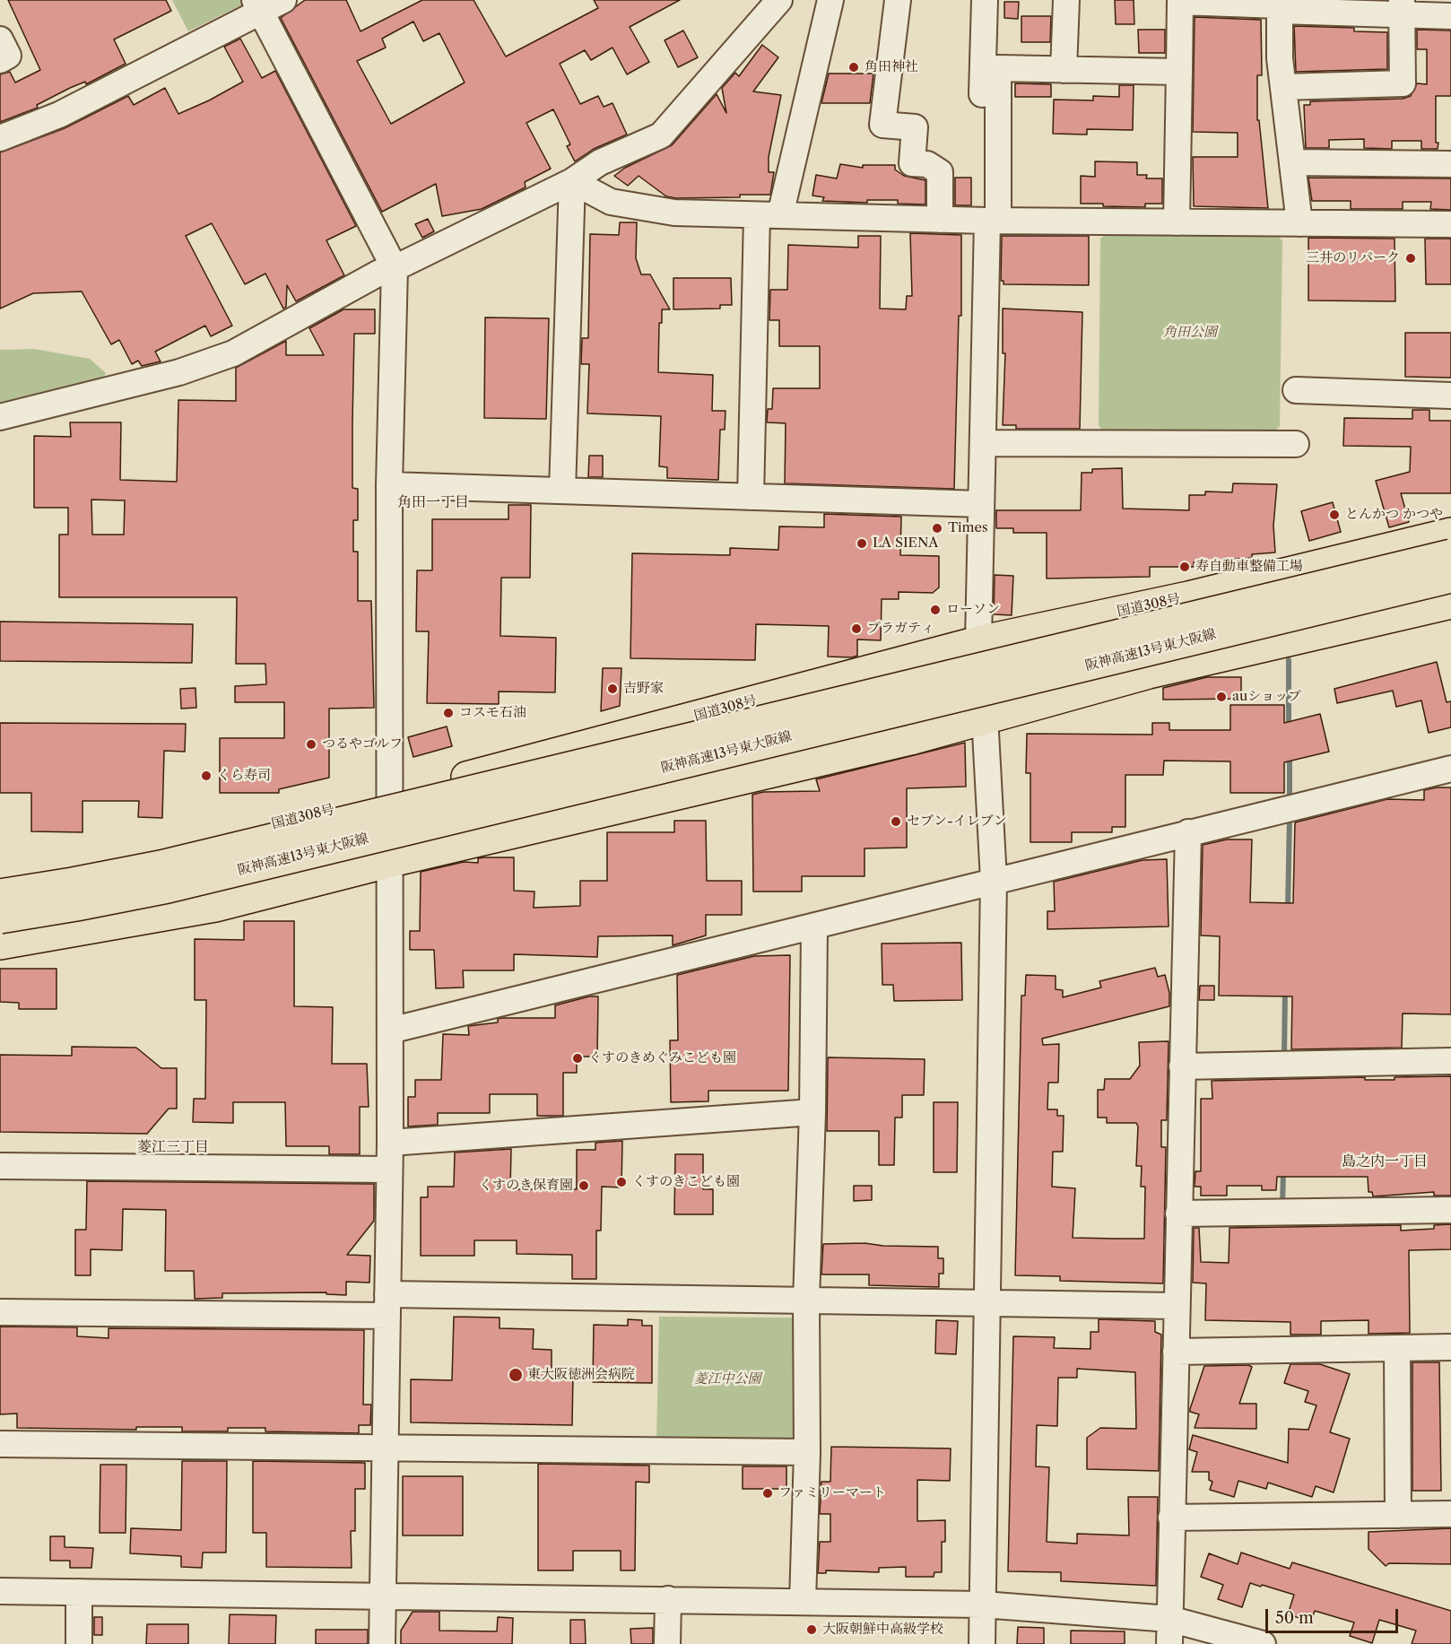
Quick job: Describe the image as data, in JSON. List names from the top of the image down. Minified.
{"streets":{"highway":["国道308号","阪神高速13号東大阪線"]},"districts":["角田一丁目","菱江三丁目","島之内一丁目"],"parks":["角田公園","菱江中公園"],"places":["角田神社","三井のリパーク","とんかつ かつや","Times","LA SIENA","寿自動車整備工場","ローソン","プラガティ","吉野家","auショップ","コスモ石油","つるやゴルフ","くら寿司","セブン-イレブン","くすのきめぐみこども園","くすのきこども園","くすのき保育園","東大阪徳洲会病院","ファミリーマート","大阪朝鮮中高級学校"],"scale_bar":"50 m"}
